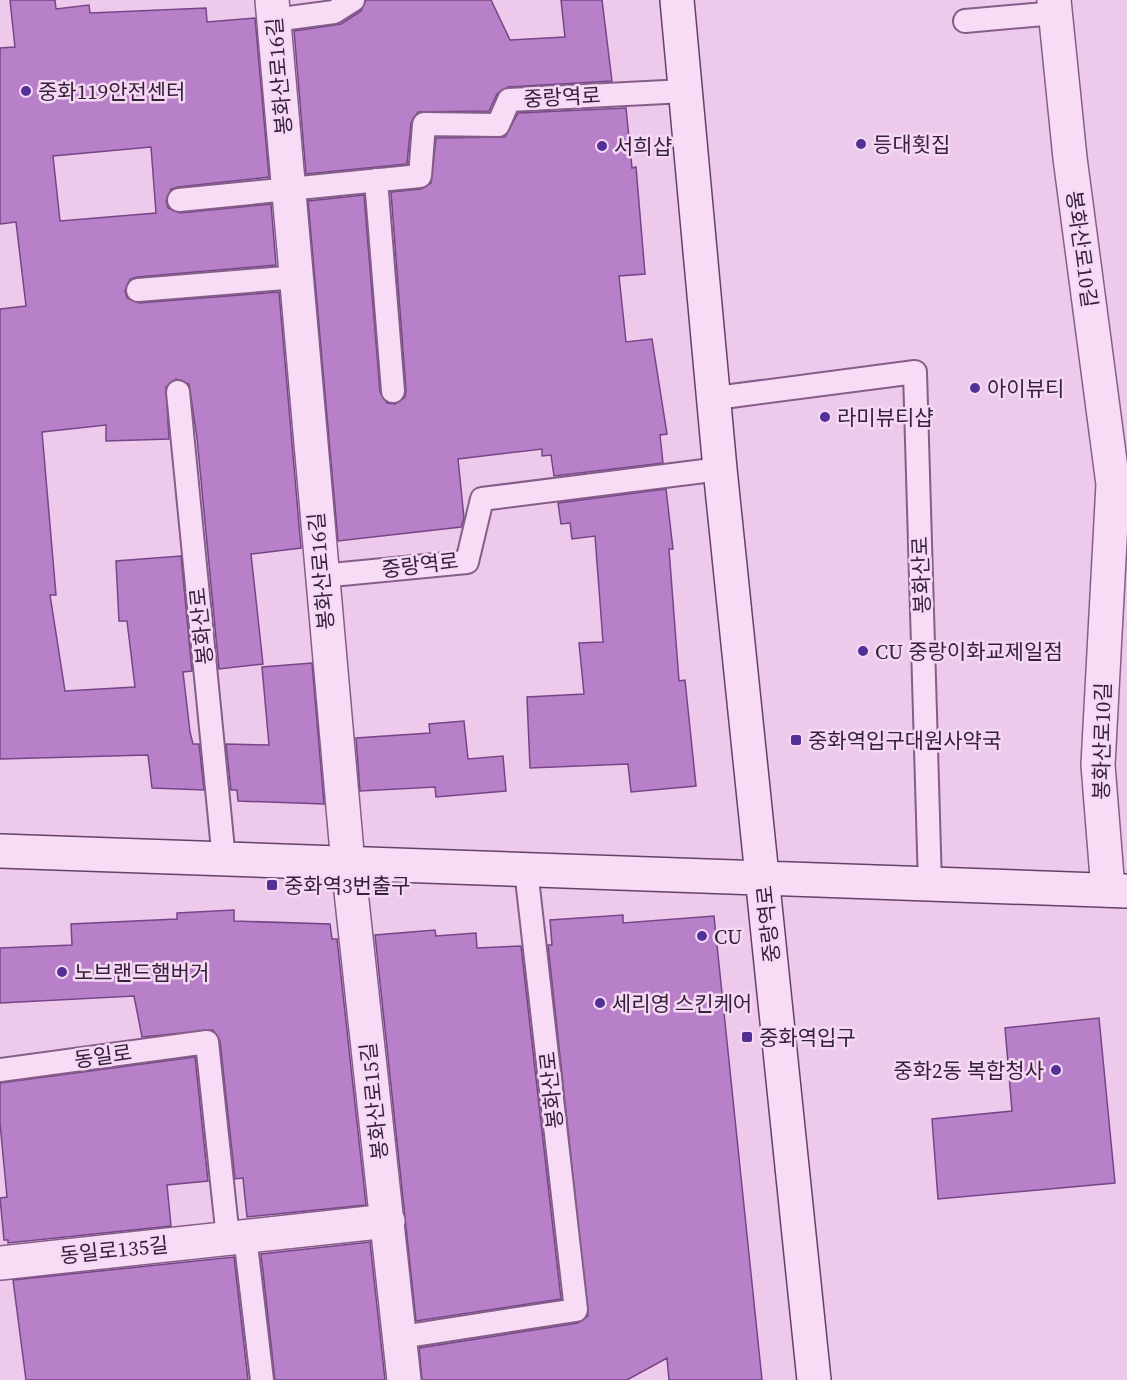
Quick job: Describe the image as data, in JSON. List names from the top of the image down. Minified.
{"streets":{"street":["봉화산로16길","중랑역로","봉화산로10길","봉화산로15길","동일로135길"],"lane":["봉화산로","동일로"]},"crossings":[["봉화산로16길","중랑역로"],["봉화산로16길","봉화산로15길"],["중랑역로","봉화산로"],["봉화산로","봉화산로15길"],["동일로","동일로135길"],["봉화산로15길","동일로135길"]],"places":{"other":["중화119안전센터","등대횟집","서희샵","아이뷰티","라미뷰티샵","CU 중랑이화교제일점","CU","노브랜드햄버거","세리영 스킨케어","중화2동 복합청사"],"transit":["중화역입구대원사약국","중화역3번출구","중화역입구"]}}
